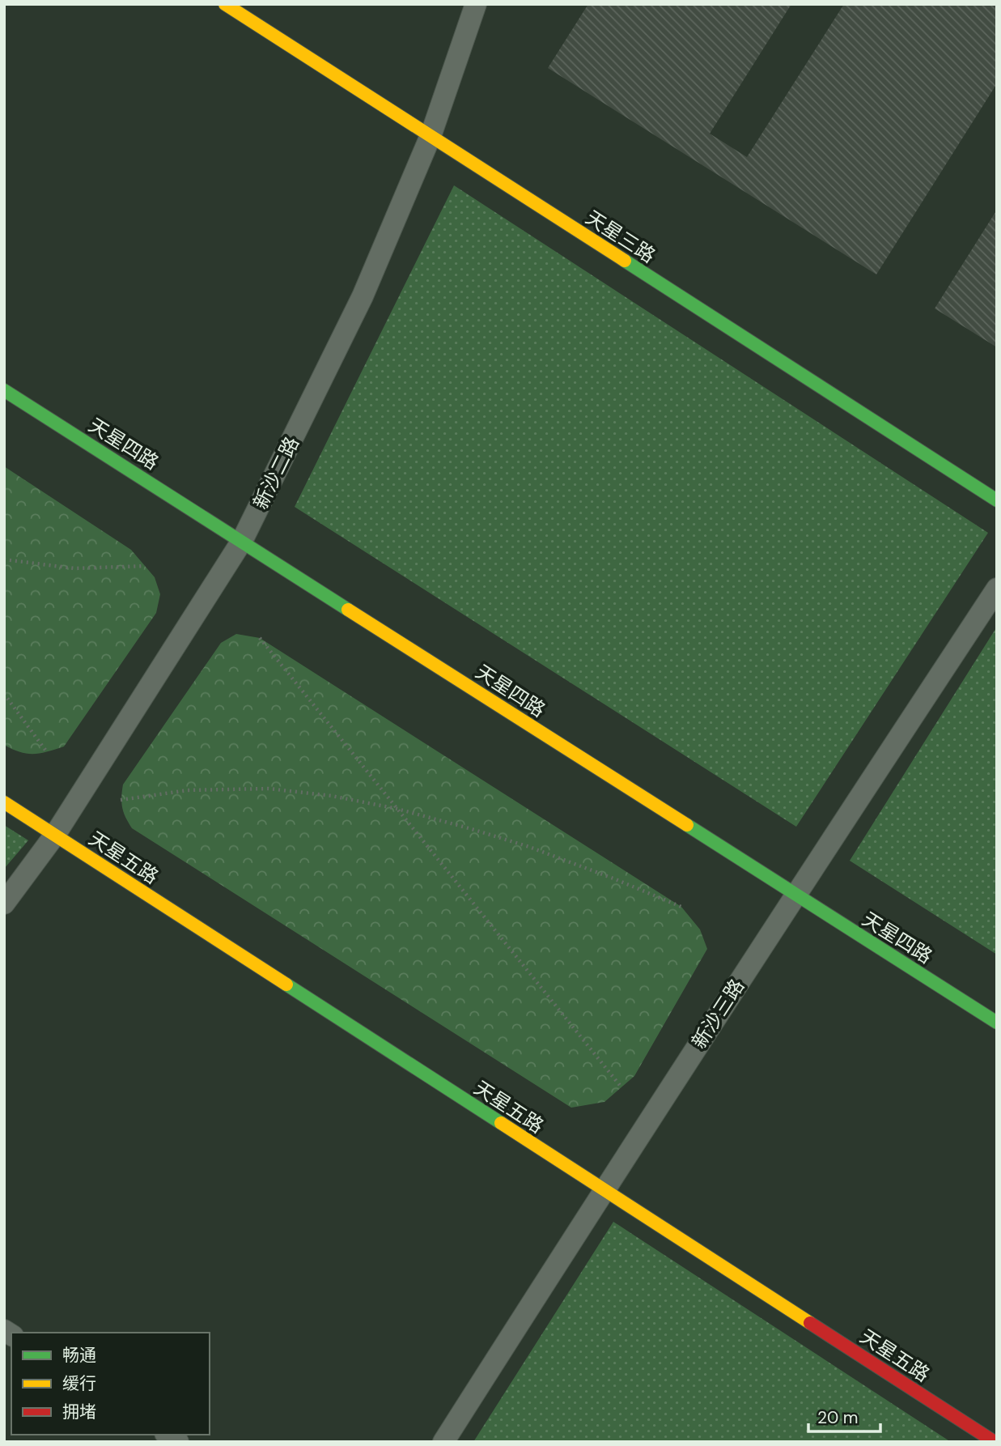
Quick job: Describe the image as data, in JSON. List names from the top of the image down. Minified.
{"streets":{"street":["天星三路","天星四路","新沙二路","天星五路","新沙三路"]},"crossings":[["天星三路","新沙二路"],["天星四路","新沙二路"],["天星四路","新沙三路"],["新沙二路","天星五路"],["天星五路","新沙三路"]],"legend":["畅通","缓行","拥堵"],"scale_bar":"20 m"}
